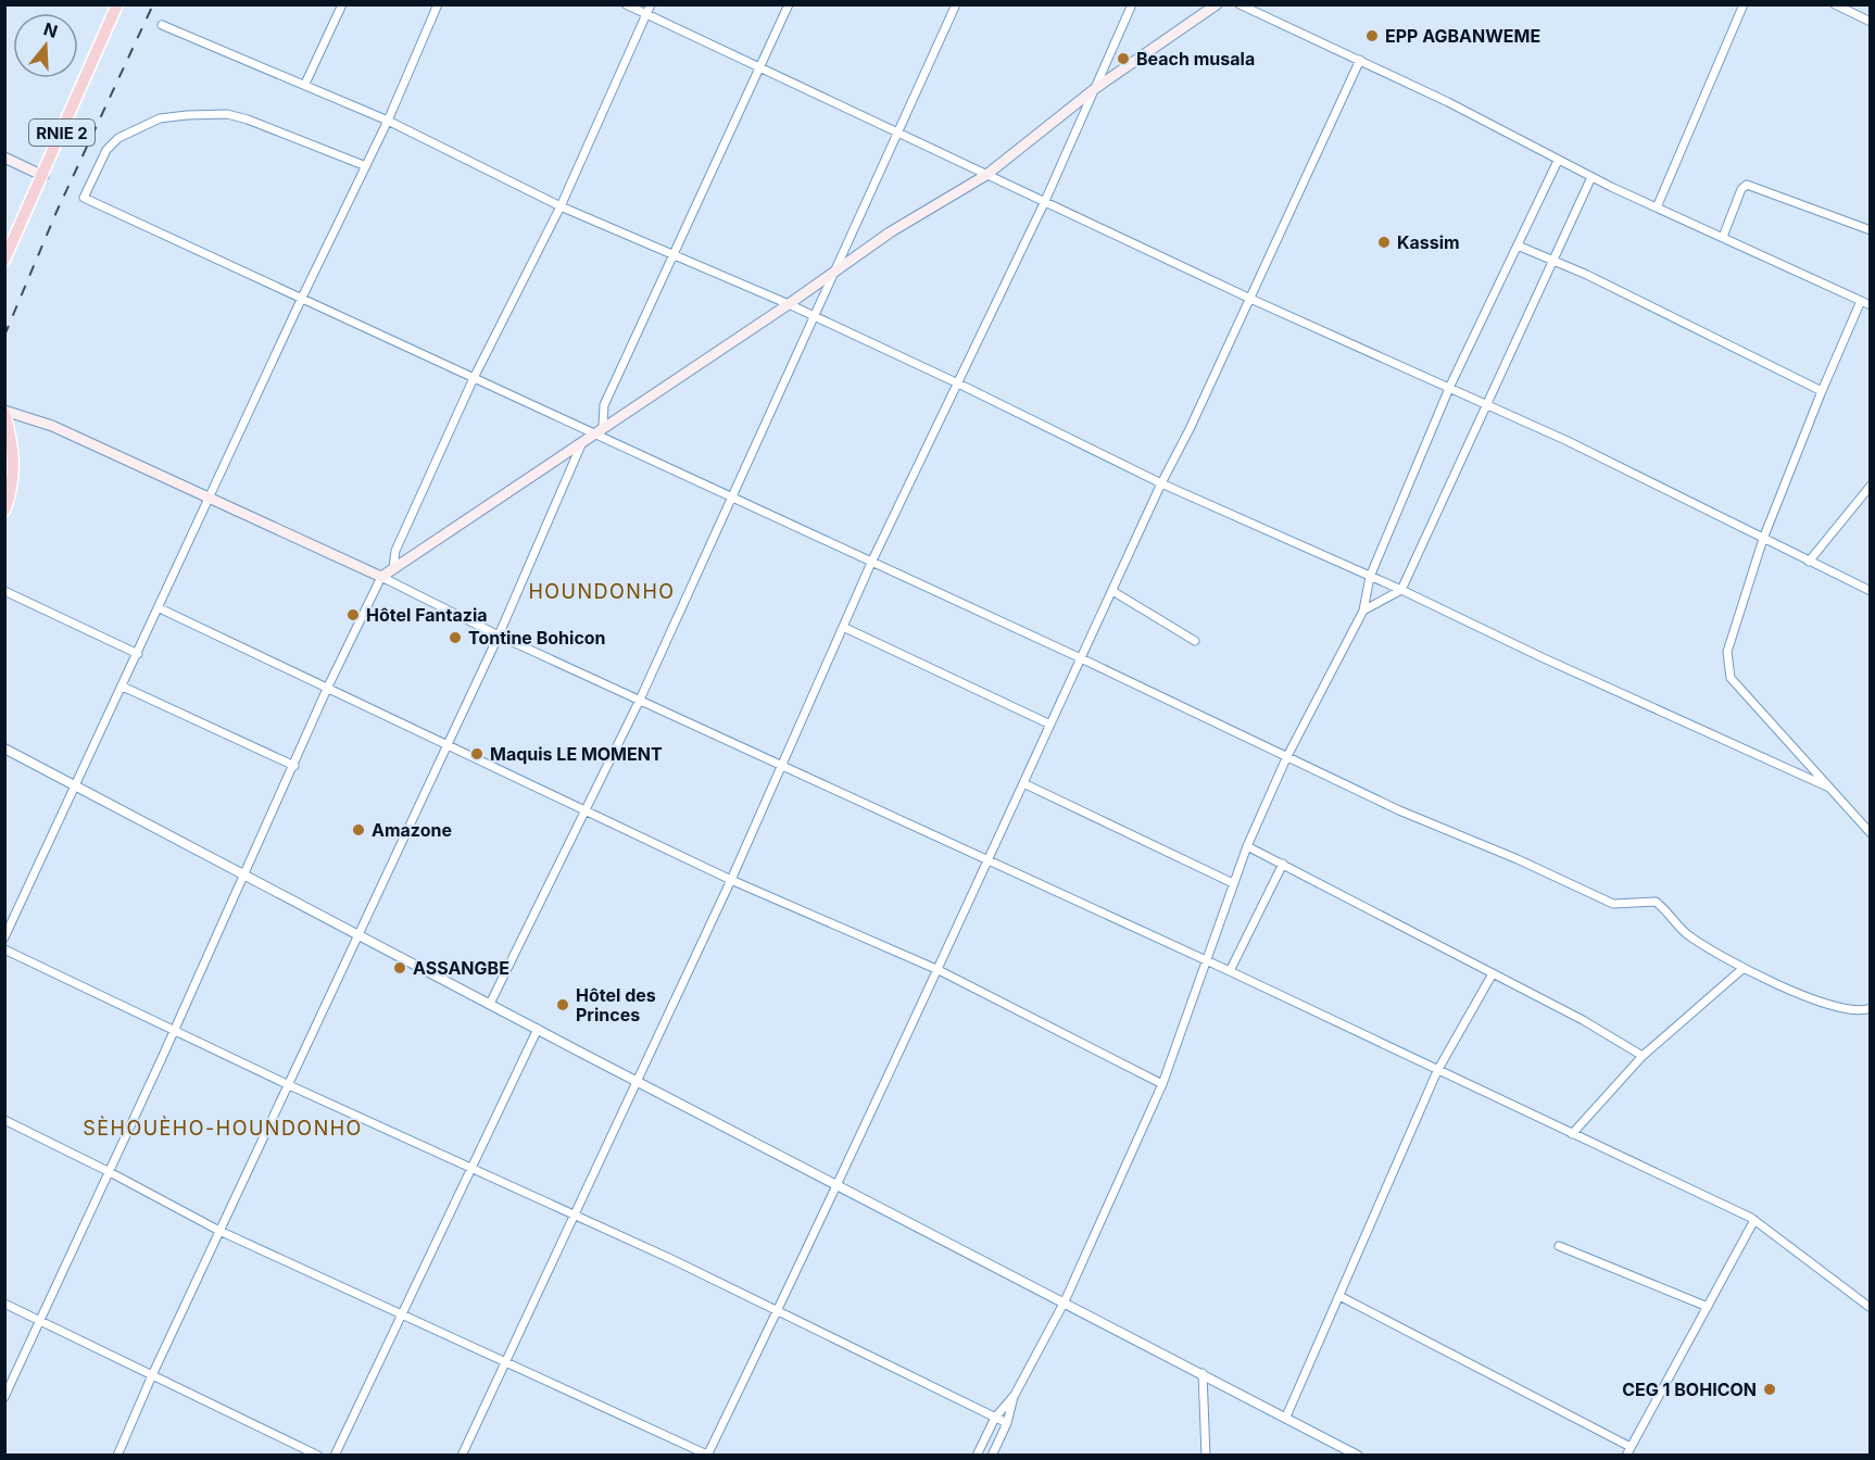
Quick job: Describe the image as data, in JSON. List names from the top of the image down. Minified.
{"streets":{"highway":["RNIE 2"]},"districts":["HOUNDONHO","SÈHOUÈHO-HOUNDONHO"],"places":["EPP AGBANWEME","Beach musala","Kassim","Hôtel Fantazia","Tontine Bohicon","Maquis LE MOMENT","Amazone","ASSANGBE","Hôtel des Princes","CEG 1 BOHICON"],"north":"top"}
